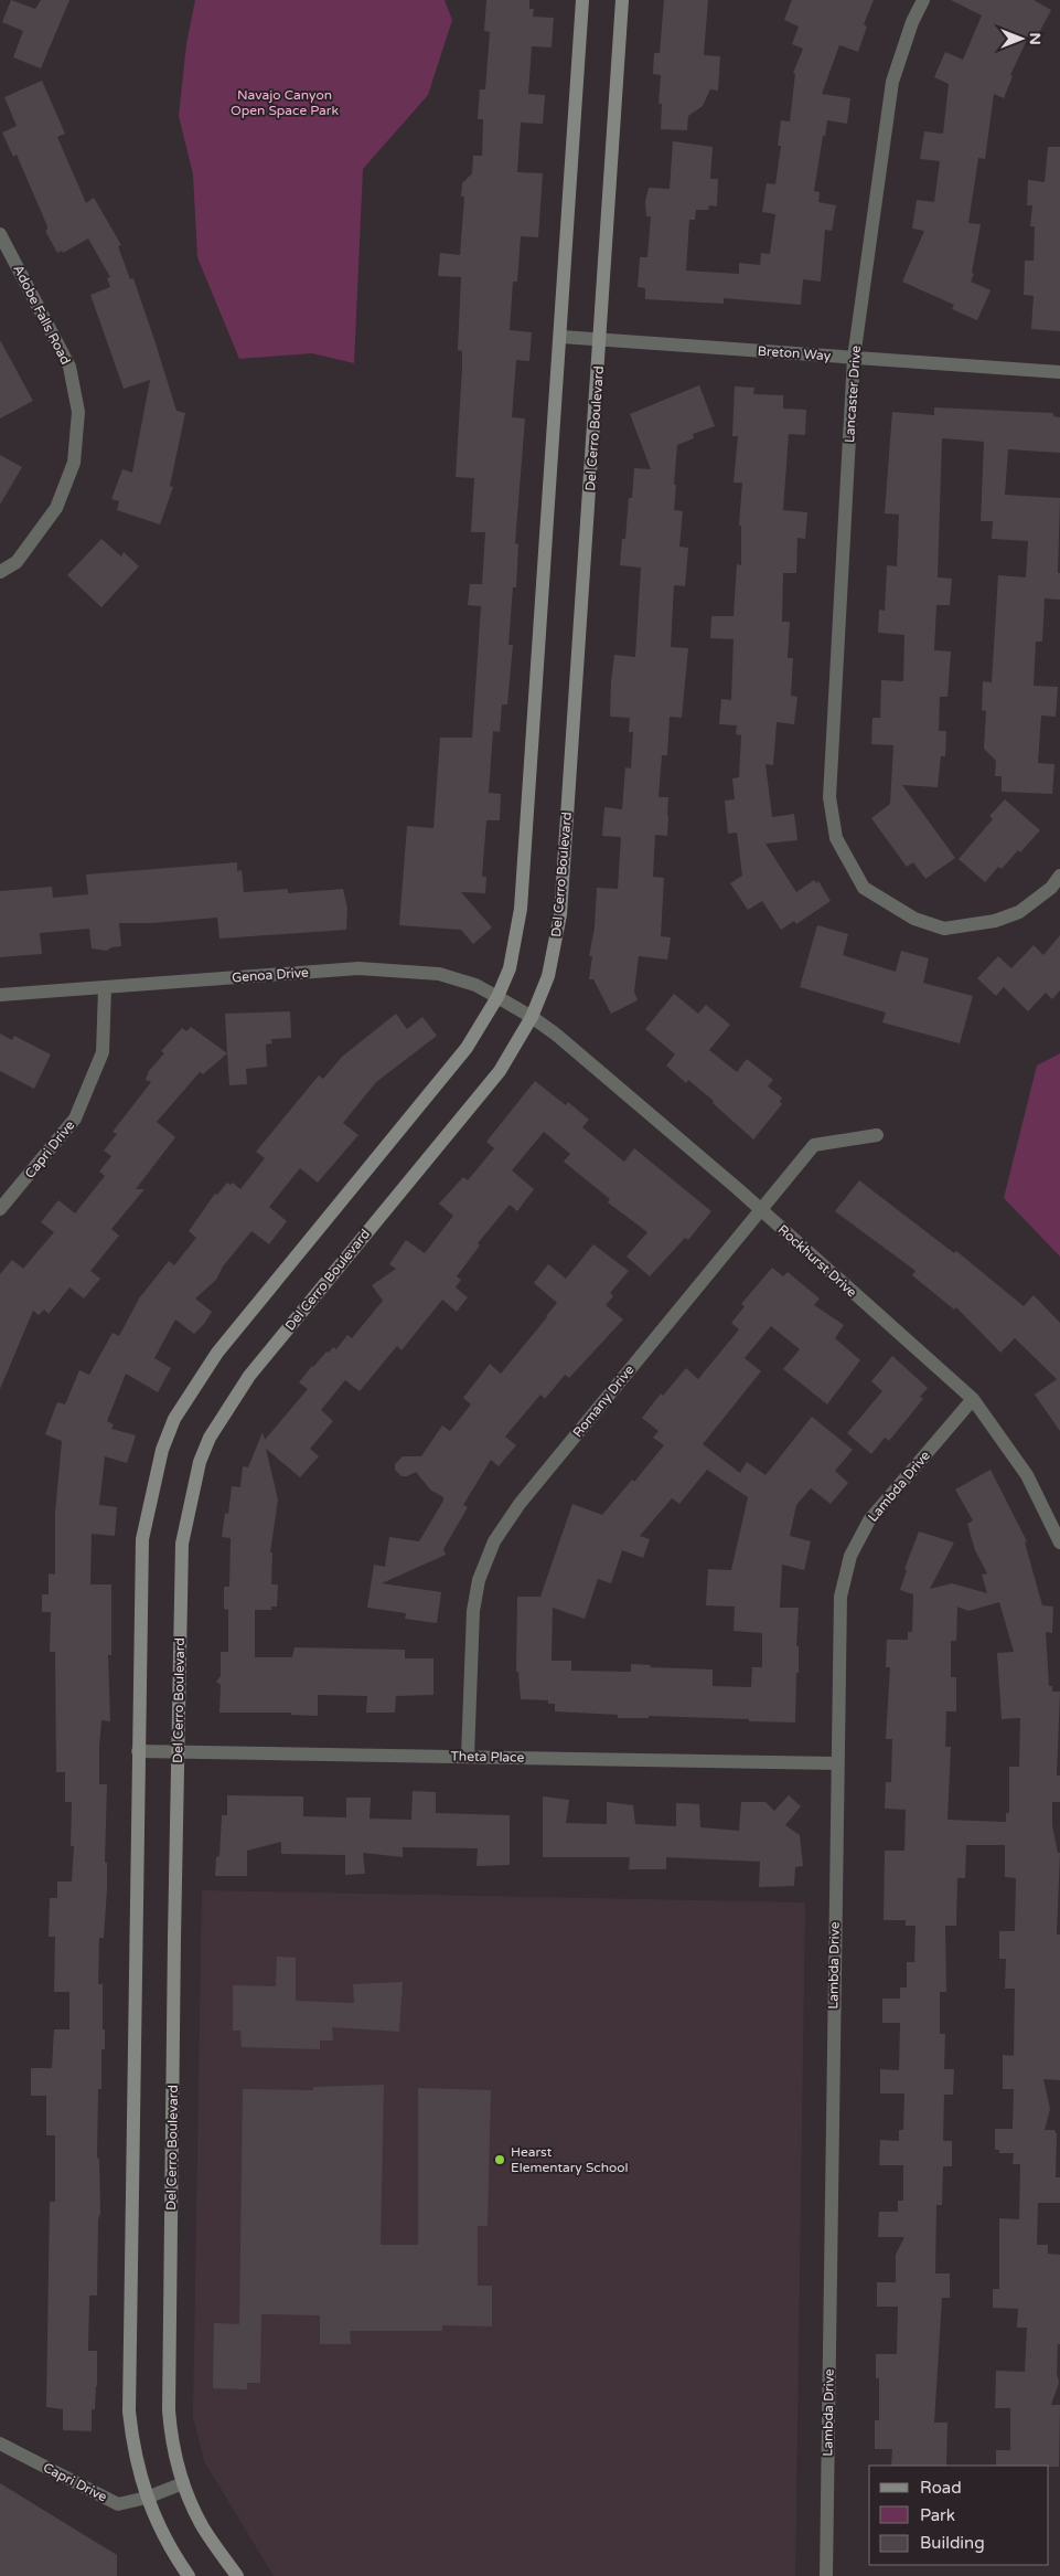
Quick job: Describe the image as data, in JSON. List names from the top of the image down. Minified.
{"streets":{"street":["Adobe Falls Road","Breton Way","Lancaster Drive","Del Cerro Boulevard","Genoa Drive","Capri Drive","Rockhurst Drive","Romany Drive","Lambda Drive","Theta Place"]},"crossings":[["Breton Way","Lancaster Drive"],["Breton Way","Del Cerro Boulevard"],["Del Cerro Boulevard","Genoa Drive"],["Del Cerro Boulevard","Capri Drive"],["Del Cerro Boulevard","Rockhurst Drive"],["Del Cerro Boulevard","Theta Place"],["Genoa Drive","Capri Drive"],["Genoa Drive","Rockhurst Drive"],["Rockhurst Drive","Romany Drive"],["Rockhurst Drive","Lambda Drive"],["Romany Drive","Theta Place"],["Lambda Drive","Theta Place"]],"parks":["Navajo Canyon Open Space Park"],"places":["Hearst Elementary School"],"legend":["Road","Park","Building"],"north":"right"}
